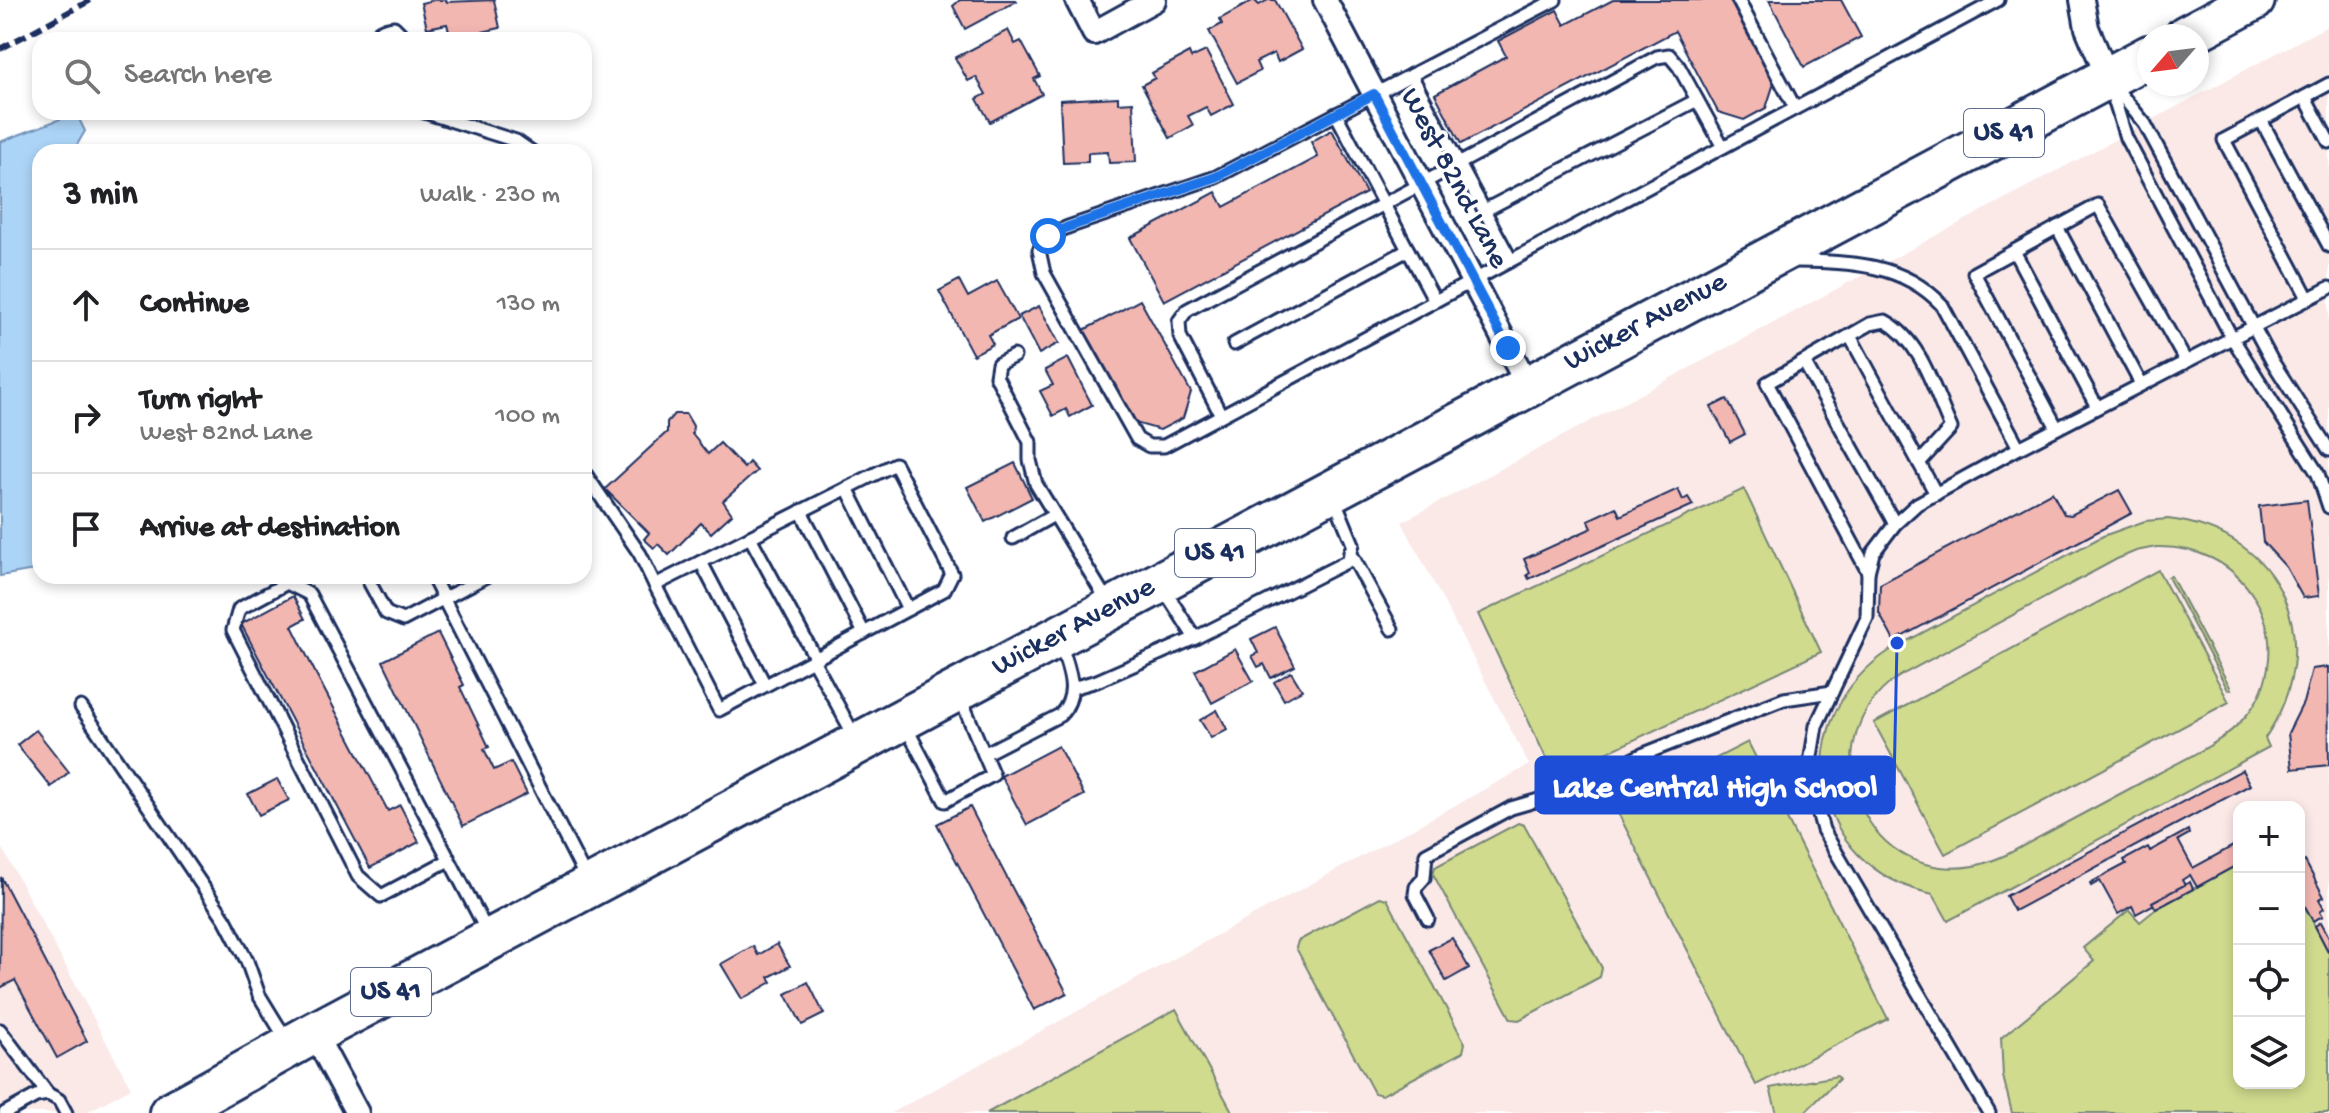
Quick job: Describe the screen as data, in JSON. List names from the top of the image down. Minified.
{"streets":{"highway":["US 41","Wicker Avenue"],"street":["West 82nd Lane"]},"crossings":[["West 82nd Lane","Wicker Avenue"]],"places":["Lake Central High School"],"north":"bottom left","page":{"search":"Search here","heading":["3 min","Walk · 230 m"],"list":[["Continue","130 m"],["Turn right","West 82nd Lane","100 m"],"Arrive at destination"],"map_buttons":["+","−"]}}
